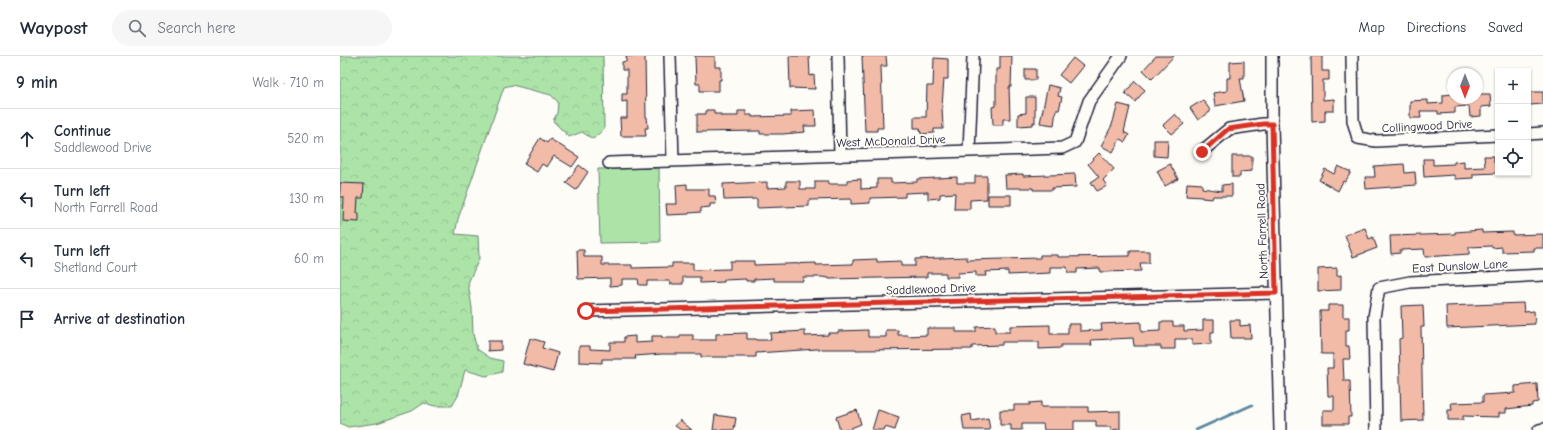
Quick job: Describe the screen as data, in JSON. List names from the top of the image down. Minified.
{"streets":{"street":["Collingwood Drive","West McDonald Drive","North Farrell Road","East Dunslow Lane","Saddlewood Drive"]},"crossings":[["North Farrell Road","Saddlewood Drive"]],"north":"bottom","page":{"header":"Waypost","search":"Search here","nav":["Map","Directions","Saved"],"heading":["9 min","Walk · 710 m"],"map_buttons":["+","−"],"list":[["Continue","Saddlewood Drive","520 m"],["Turn left","North Farrell Road","130 m"],["Turn left","Shetland Court","60 m"],"Arrive at destination"]}}
